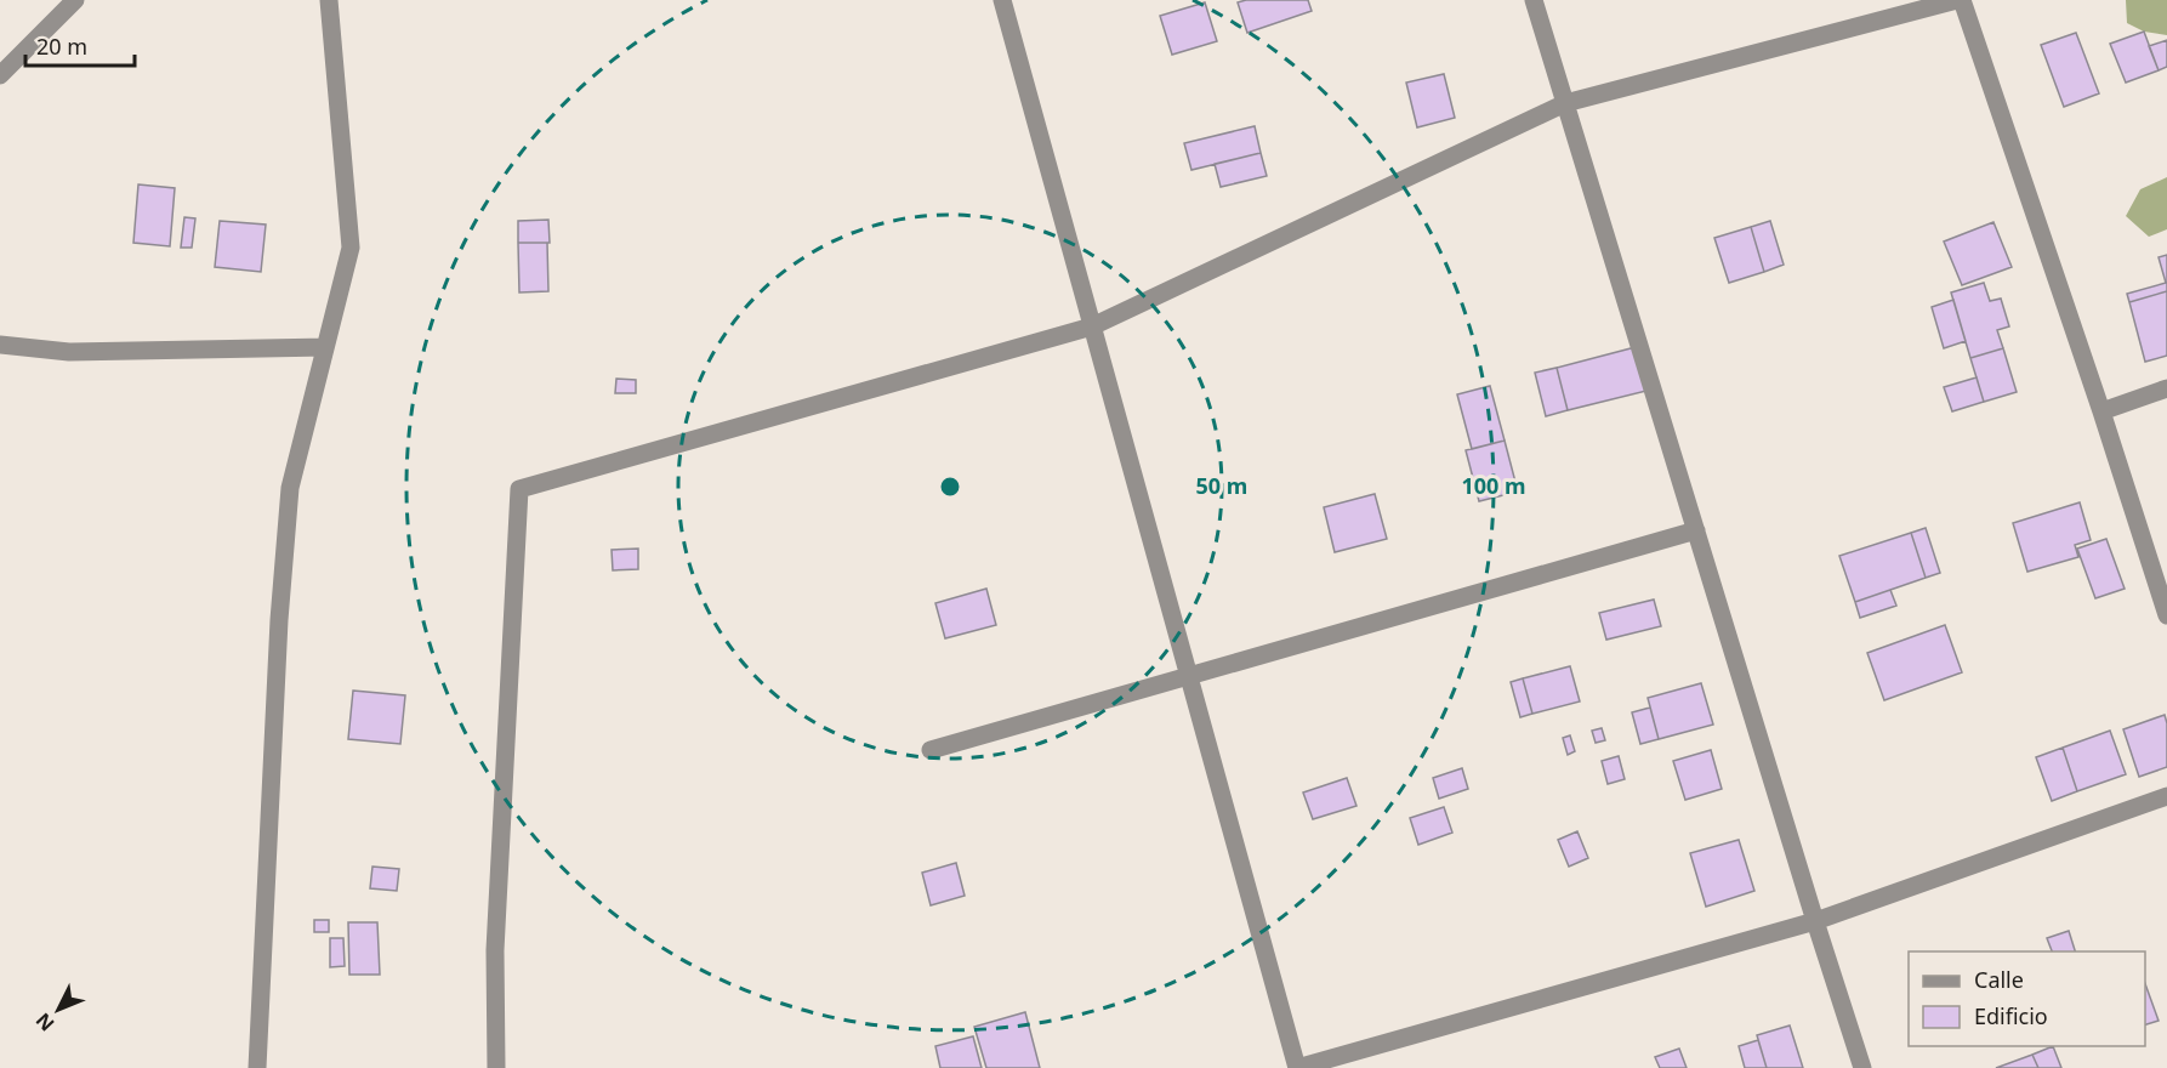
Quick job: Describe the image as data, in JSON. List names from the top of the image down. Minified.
{"legend":["Calle","Edificio"],"scale_bar":"20 m","north":"bottom left","rings":["50 m","100 m"]}
